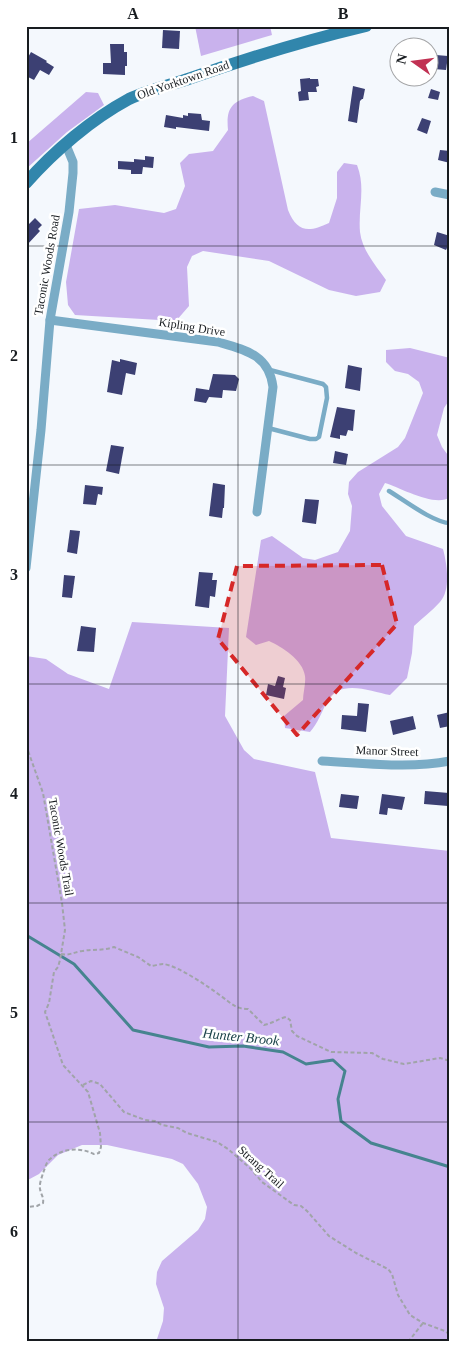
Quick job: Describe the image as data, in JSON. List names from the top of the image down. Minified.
{"streets":{"main road":["Old Yorktown Road"],"street":["Taconic Woods Road","Kipling Drive","Manor Street"],"path":["Taconic Woods Trail","Strang Trail"]},"crossings":[["Old Yorktown Road","Taconic Woods Road"],["Taconic Woods Road","Kipling Drive"],["Taconic Woods Trail","Strang Trail"]],"water":["Hunter Brook"],"north":"left","grid":{"columns":["A","B"],"rows":["1","2","3","4","5","6"]}}
